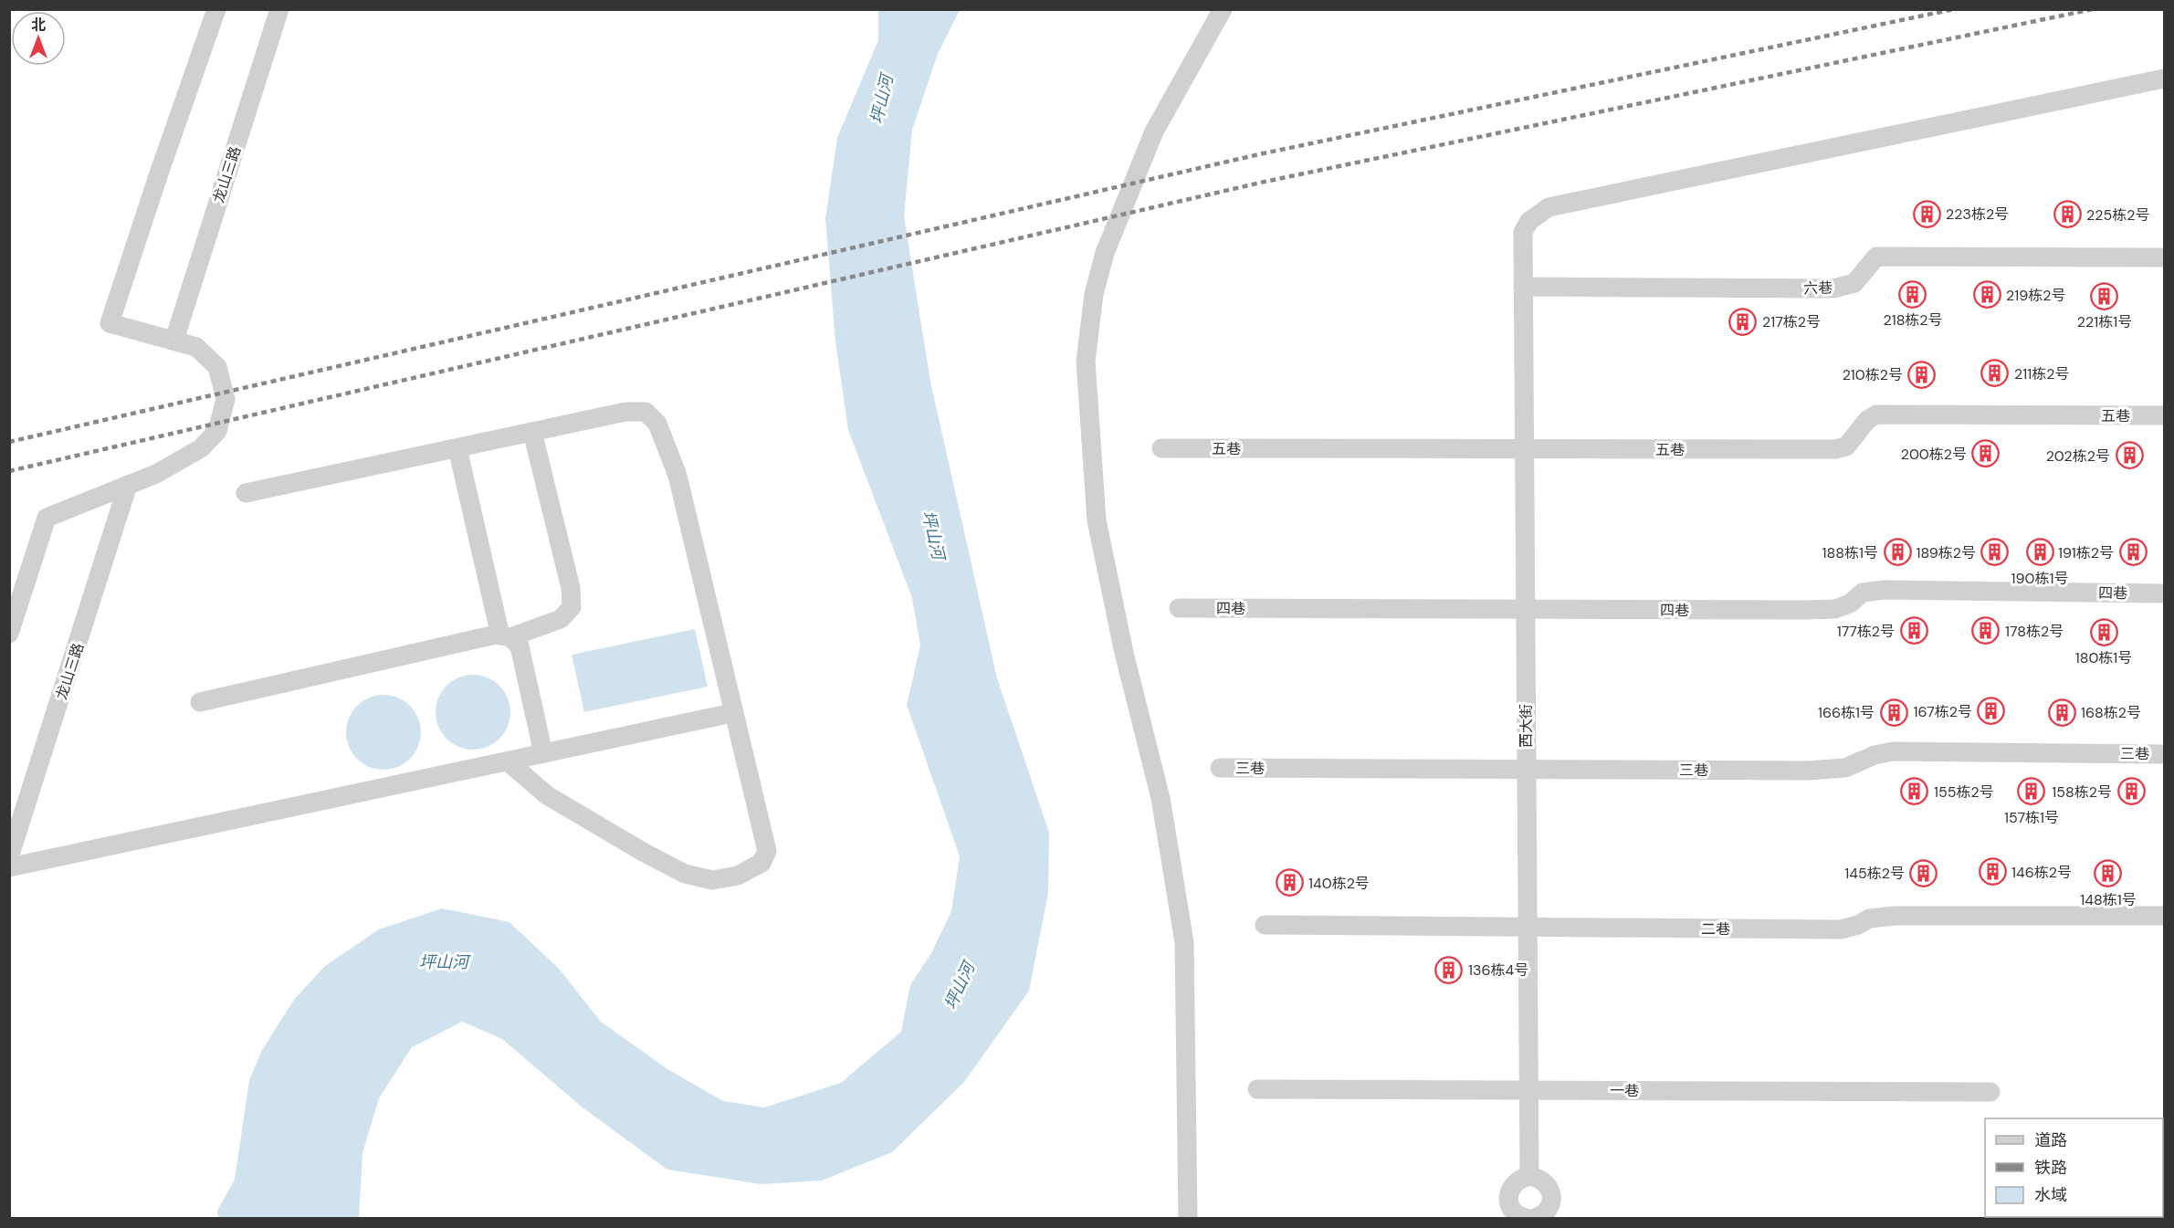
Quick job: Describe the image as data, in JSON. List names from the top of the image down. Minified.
{"streets":{"street":["龙山三路","六巷","五巷","四巷","西大街","三巷","二巷","一巷"]},"crossings":[["六巷","西大街"],["五巷","西大街"],["四巷","西大街"],["西大街","三巷"],["西大街","二巷"],["西大街","一巷"]],"water":["坪山河"],"places":{"building":["223栋2号","225栋2号","218栋2号","219栋2号","221栋1号","217栋2号","211栋2号","210栋2号","200栋2号","202栋2号","188栋1号","189栋2号","190栋1号","191栋2号","177栋2号","178栋2号","180栋1号","167栋2号","166栋1号","168栋2号","155栋2号","157栋1号","158栋2号","146栋2号","145栋2号","148栋1号","140栋2号","136栋4号"]},"legend":["道路","铁路","水域"],"north":"top"}
